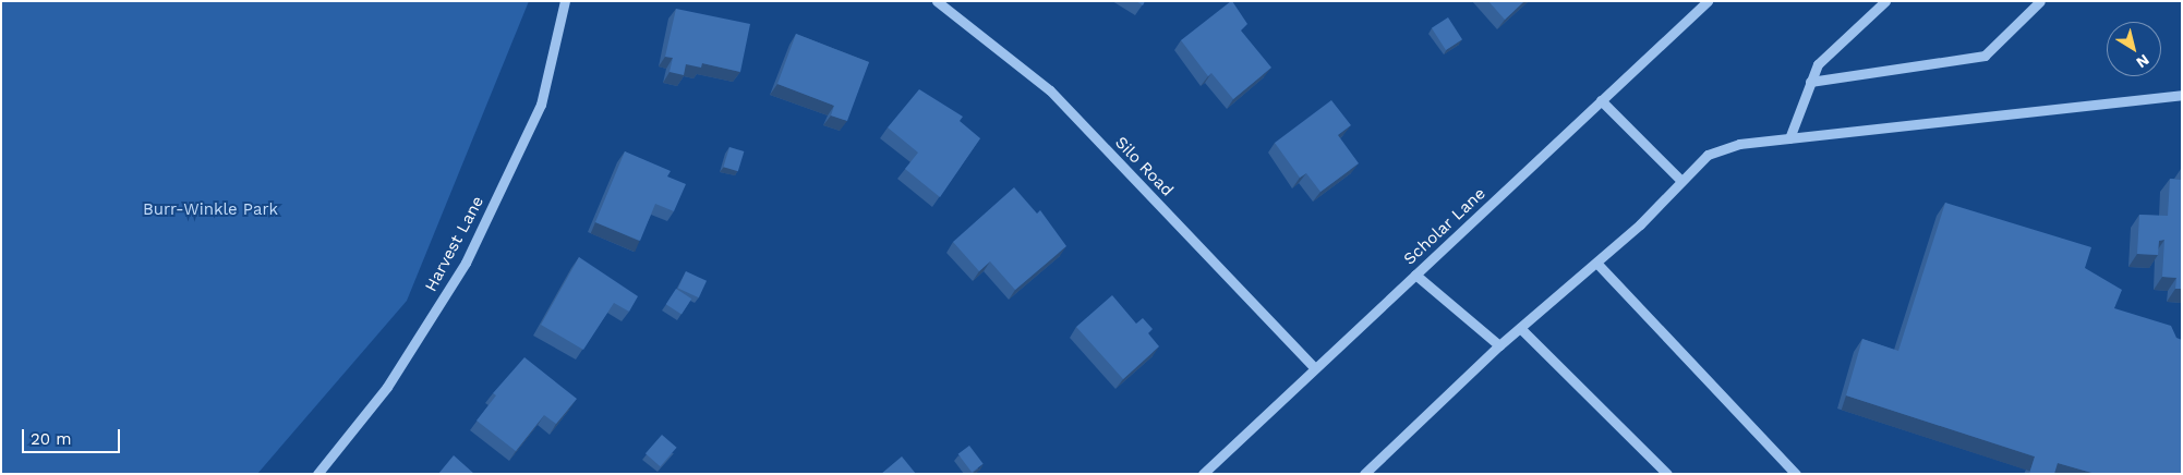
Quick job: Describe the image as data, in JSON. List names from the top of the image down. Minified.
{"streets":{"street":["Silo Road","Scholar Lane","Harvest Lane"]},"crossings":[["Silo Road","Scholar Lane"]],"parks":["Burr-Winkle Park"],"scale_bar":"20 m","north":"bottom right"}
